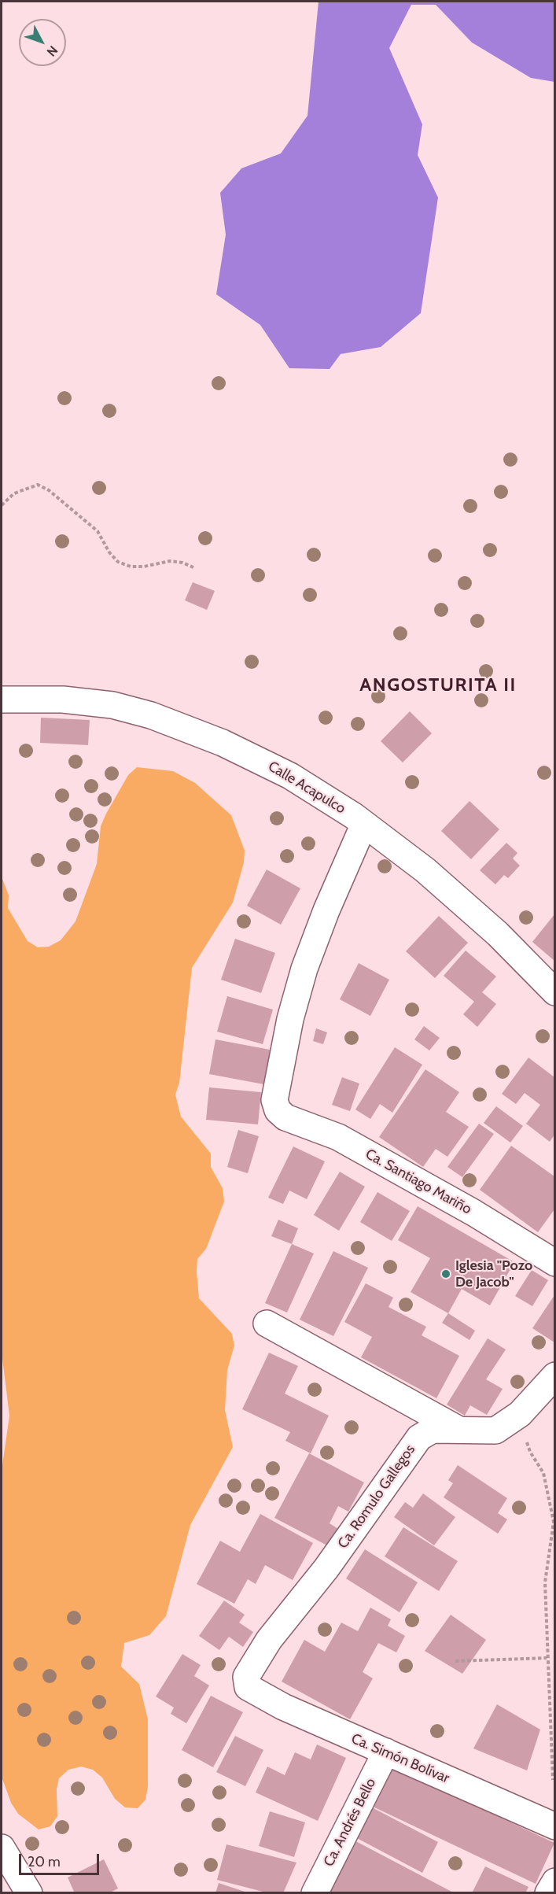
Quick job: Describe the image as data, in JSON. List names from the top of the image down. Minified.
{"streets":{"street":["Calle Acapulco","Ca. Santiago Mariño","Ca. Romulo Gallegos","Ca. Simón Bolívar","Ca. Andrés Bello"]},"crossings":[["Calle Acapulco","Ca. Santiago Mariño"],["Ca. Romulo Gallegos","Ca. Simón Bolívar"],["Ca. Simón Bolívar","Ca. Andrés Bello"]],"districts":["ANGOSTURITA II"],"places":["Iglesia \"Pozo De Jacob\""],"scale_bar":"20 m","north":"bottom right"}
